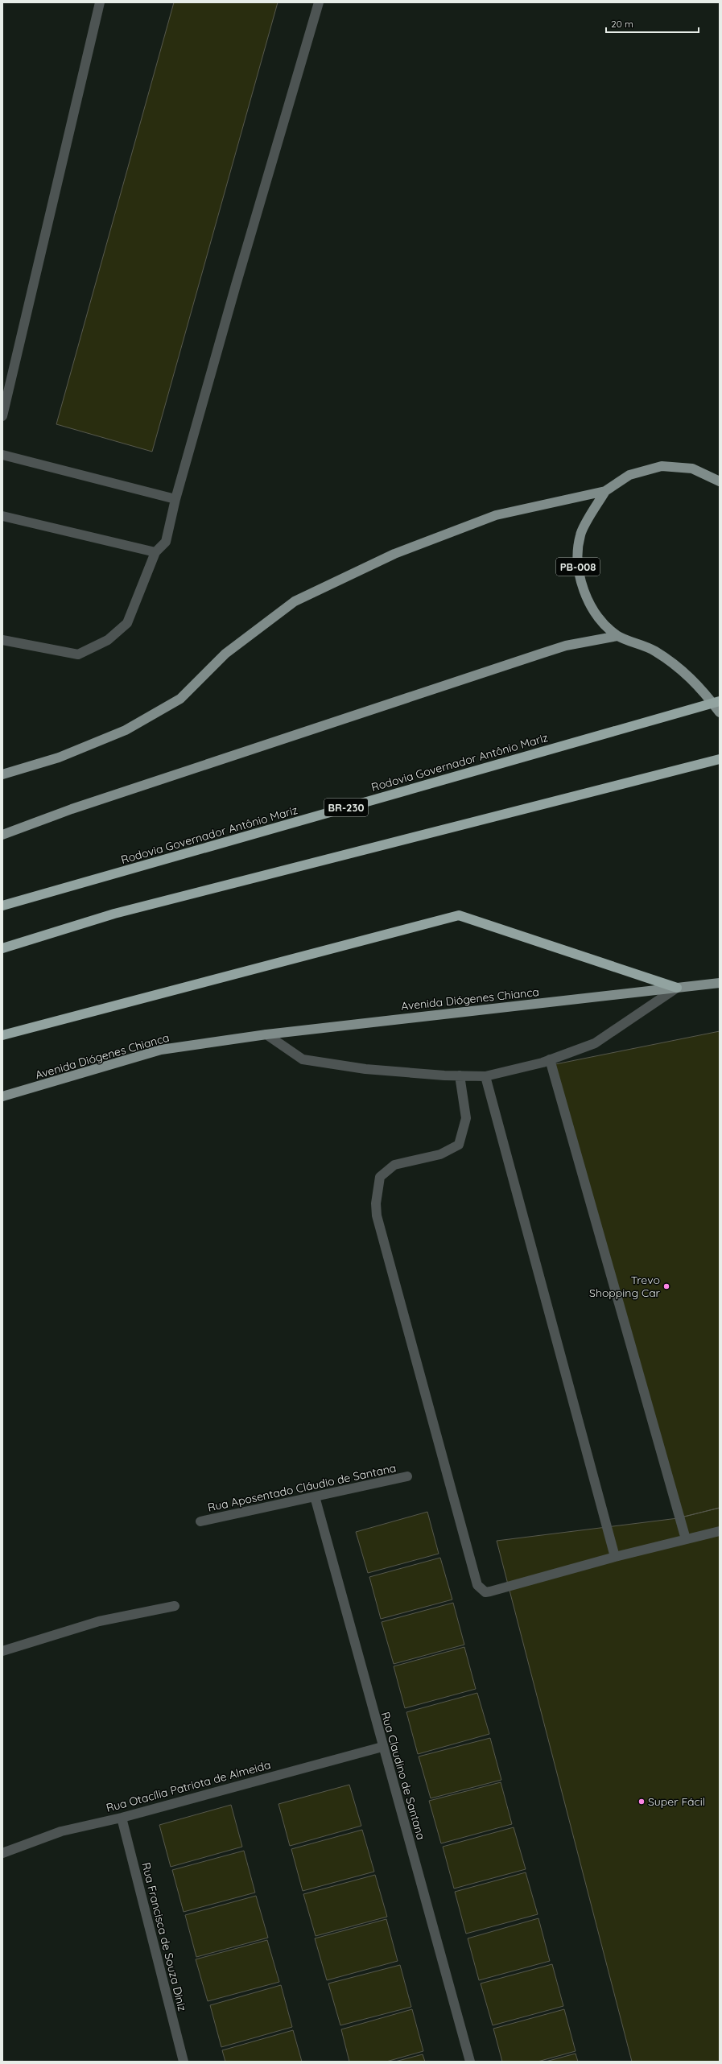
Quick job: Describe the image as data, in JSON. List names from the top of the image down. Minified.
{"streets":{"highway":["Rodovia Governador Antônio Mariz","BR-230"],"main road":["PB-008","Avenida Diógenes Chianca"],"street":["Rua Aposentado Cláudio de Santana","Rua Claudino de Santana","Rua Otacília Patriota de Almeida","Rua Francisca de Souza Diniz"]},"crossings":[["Rua Aposentado Cláudio de Santana","Rua Claudino de Santana"],["Rua Claudino de Santana","Rua Otacília Patriota de Almeida"],["Rua Otacília Patriota de Almeida","Rua Francisca de Souza Diniz"]],"places":["Trevo Shopping Car","Super Fácil"],"scale_bar":"20 m"}
